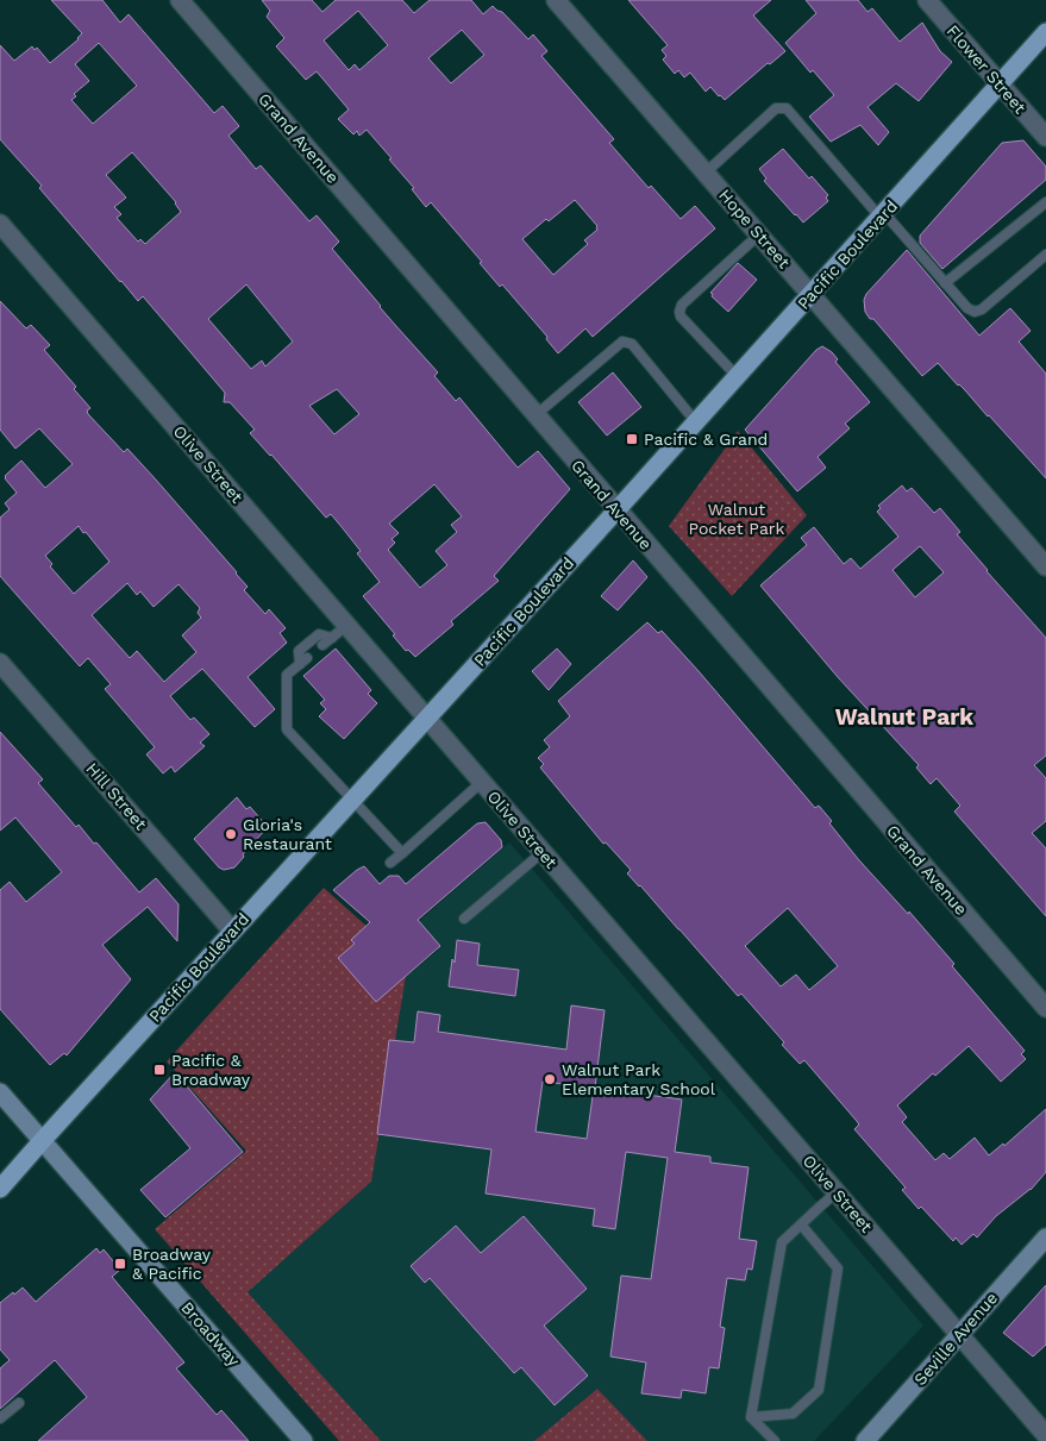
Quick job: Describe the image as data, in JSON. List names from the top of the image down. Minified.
{"streets":{"main road":["Pacific Boulevard"],"street":["Flower Street","Grand Avenue","Hope Street","Olive Street","Hill Street","Broadway","Seville Avenue"]},"crossings":[["Flower Street","Pacific Boulevard"],["Grand Avenue","Pacific Boulevard"],["Hope Street","Pacific Boulevard"],["Pacific Boulevard","Olive Street"],["Pacific Boulevard","Hill Street"],["Pacific Boulevard","Broadway"],["Olive Street","Seville Avenue"]],"districts":["Walnut Park"],"parks":["Walnut Pocket Park"],"places":{"transit":["Pacific & Grand","Pacific & Broadway","Broadway & Pacific"],"other":["Gloria's Restaurant","Walnut Park Elementary School"]}}
